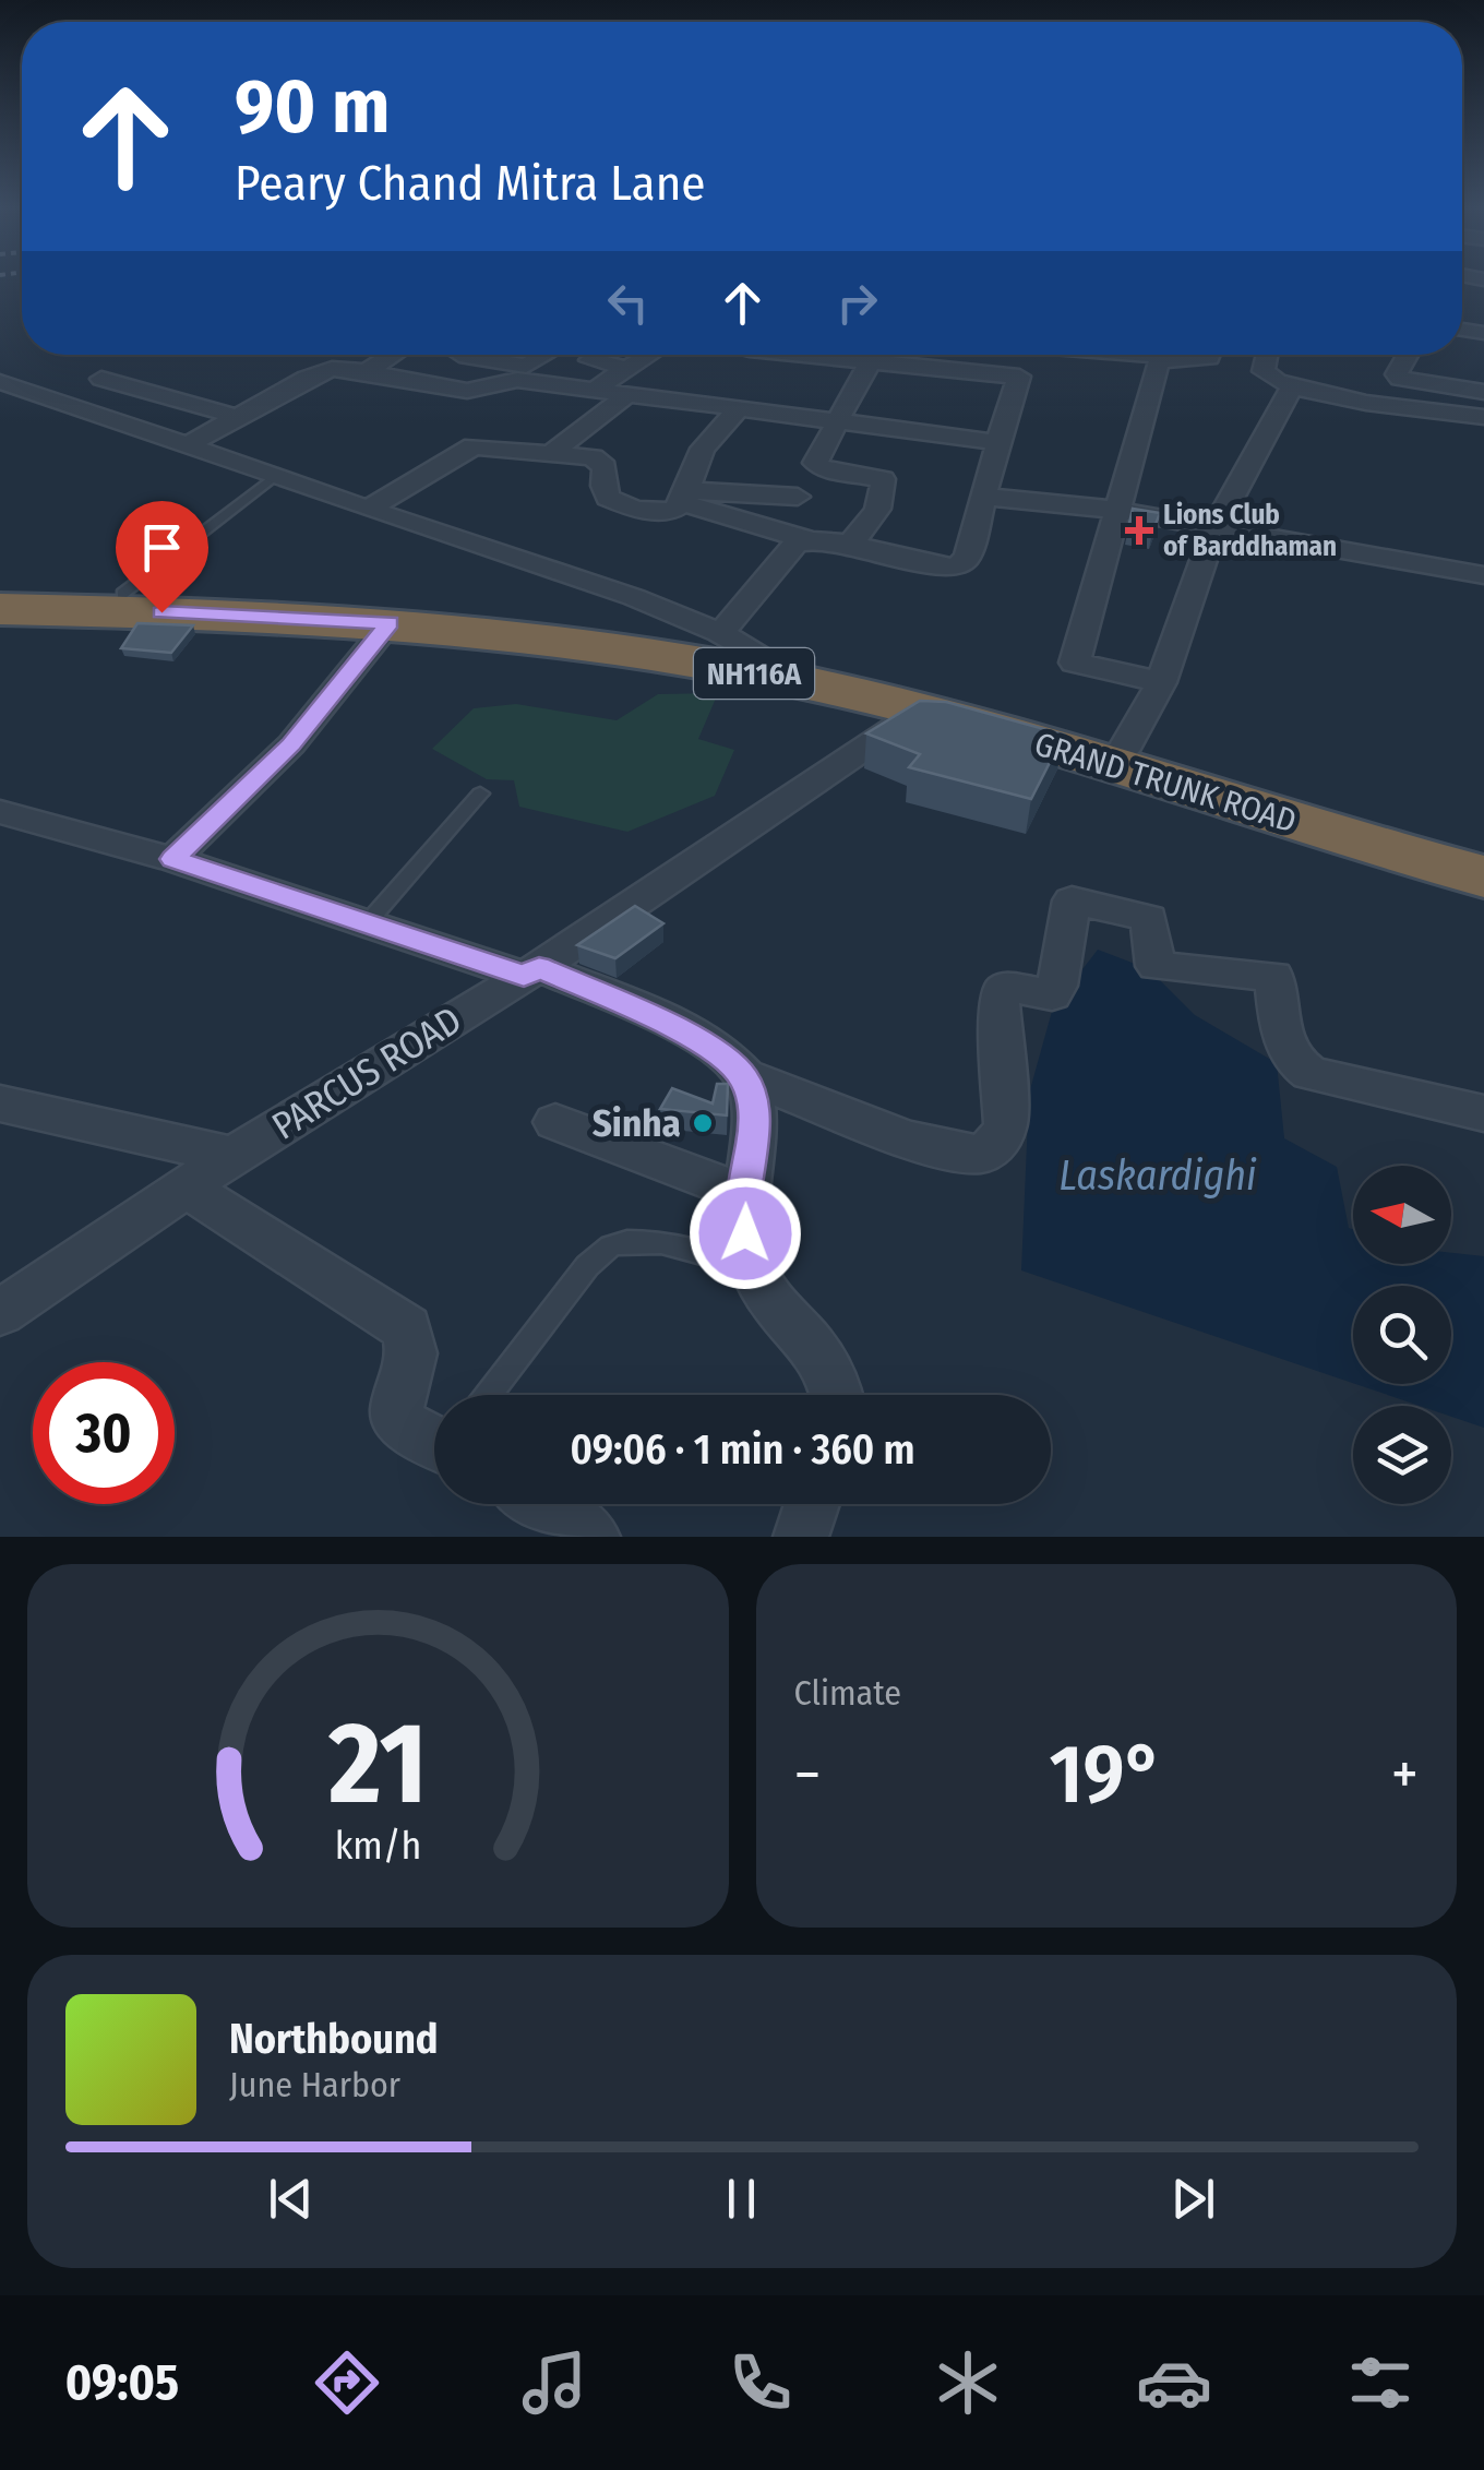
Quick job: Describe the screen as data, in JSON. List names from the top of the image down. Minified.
{"streets":{"highway":["NH116A","GRAND TRUNK ROAD"],"street":["PARCUS ROAD"]},"crossings":[["GRAND TRUNK ROAD","PARCUS ROAD"]],"water":["Laskardighi"],"places":{"health":["Lions Club of Barddhaman"],"other":["Sinha"]},"north":"left","page":{"turn":["90 m","Peary Chand Mitra Lane"],"limit":"30","trip":"09:06 · 1 min · 360 m","tile":"Climate","heat":["−","19°","+"],"song":["Northbound","June Harbor"],"tabs":"09:05","gauge":["21","km/h"]}}
